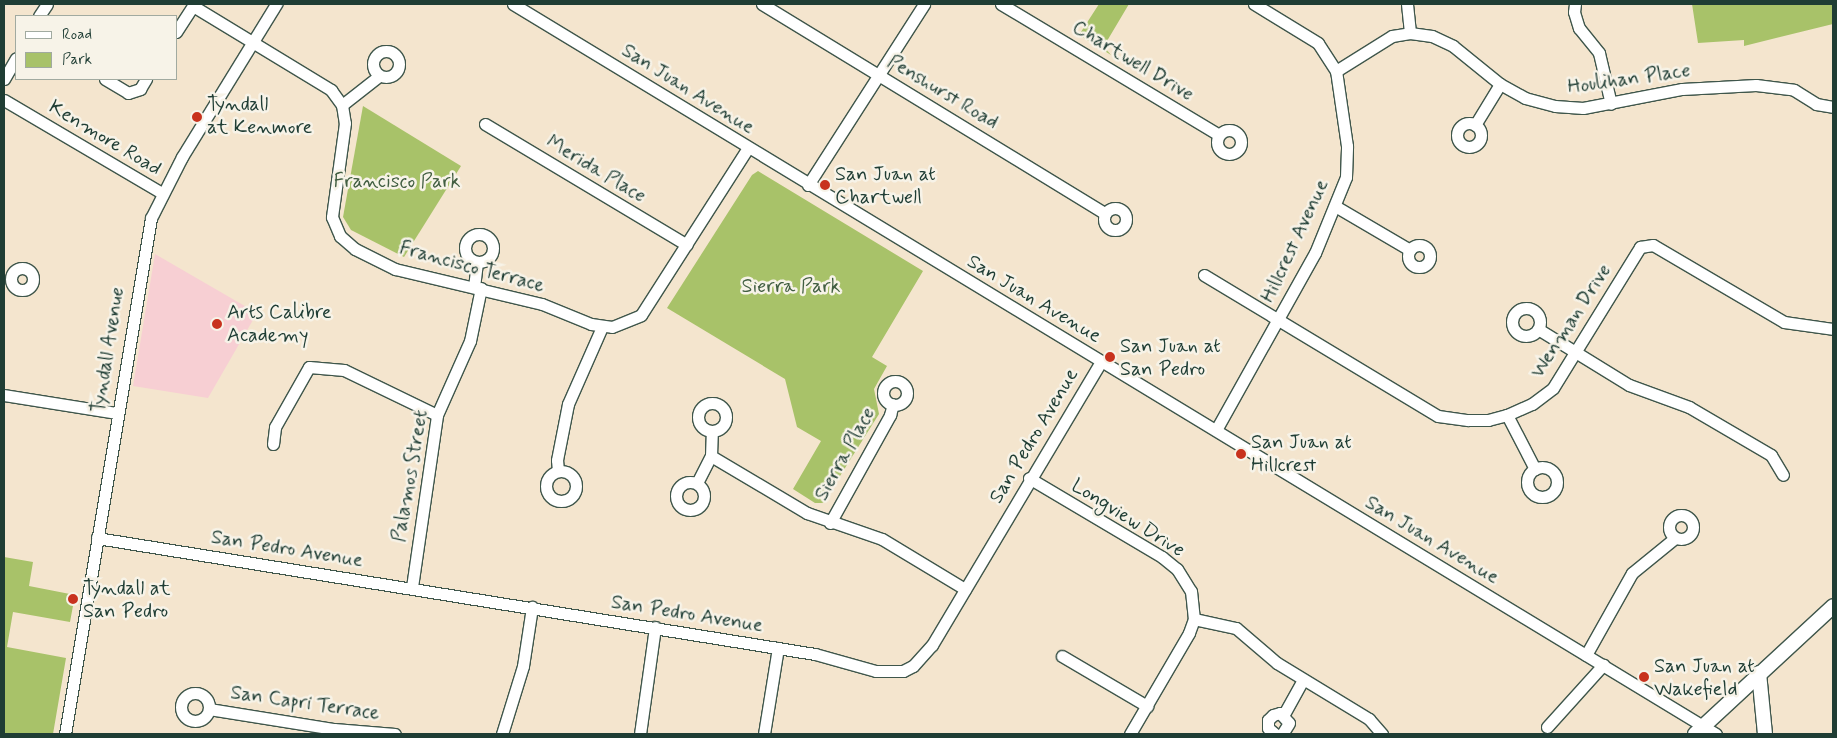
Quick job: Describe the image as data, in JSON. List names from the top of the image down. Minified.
{"streets":{"street":["Chartwell Drive","Houlihan Place","San Juan Avenue","Penshurst Road","Kenmore Road","Merida Place","Hillcrest Avenue","Francisco Terrace","Wenman Drive","Tyndall Avenue","San Pedro Avenue","Sierra Place","Palamos Street","Longview Drive","San Capri Terrace"]},"crossings":[["Houlihan Place","Hillcrest Avenue"],["San Juan Avenue","Hillcrest Avenue"],["San Juan Avenue","San Pedro Avenue"],["Kenmore Road","Tyndall Avenue"],["Hillcrest Avenue","Wenman Drive"],["Francisco Terrace","Palamos Street"],["Tyndall Avenue","San Pedro Avenue"],["San Pedro Avenue","Palamos Street"],["San Pedro Avenue","Longview Drive"]],"parks":["Francisco Park","Sierra Park"],"places":["Tyndall at Kenmore","San Juan at Chartwell","Arts Calibre Academy","San Juan at San Pedro","San Juan at Hillcrest","Tyndall at San Pedro","San Juan at Wakefield"],"legend":["Road","Park"]}
